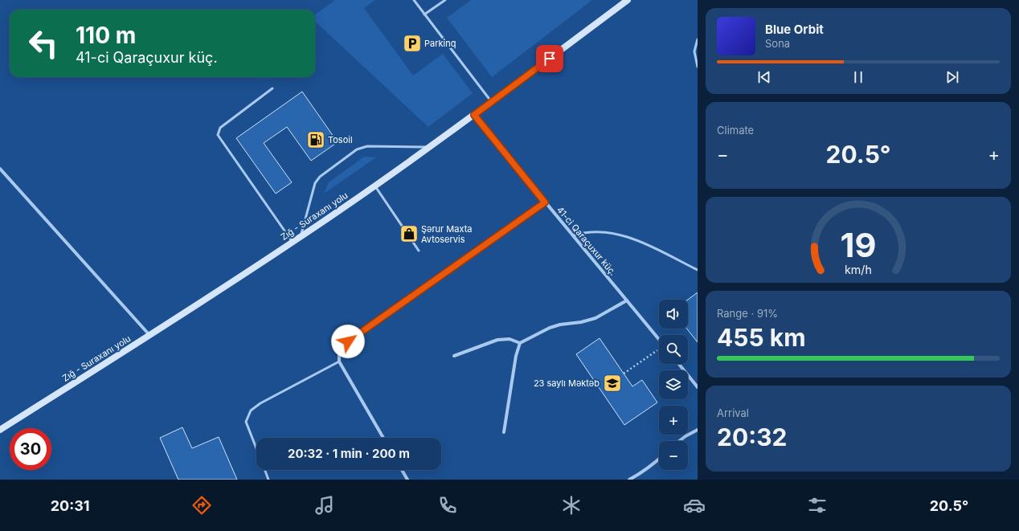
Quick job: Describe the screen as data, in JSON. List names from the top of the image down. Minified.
{"streets":{"main road":["Zığ - Suraxanı yolu"],"street":["41-ci Qaraçuxur küç."]},"crossings":[["Zığ - Suraxanı yolu","41-ci Qaraçuxur küç."]],"places":{"parking":["Parkinq"],"fuel station":["Tosoil"],"shop":["Şərur Maxta Avtoservis"],"school or university":["23 saylı Məktəb"]},"page":{"turn":["110 m","41-ci Qaraçuxur küç."],"song":["Blue Orbit","Sona"],"tile":["Climate",["Range · 91%","455 km"],["Arrival","20:32"]],"heat":["−","20.5°","+"],"map_buttons":["+","−"],"limit":"30","trip":"20:32 · 1 min · 200 m","tabs":["20:31","20.5°"],"gauge":["19","km/h"]}}
